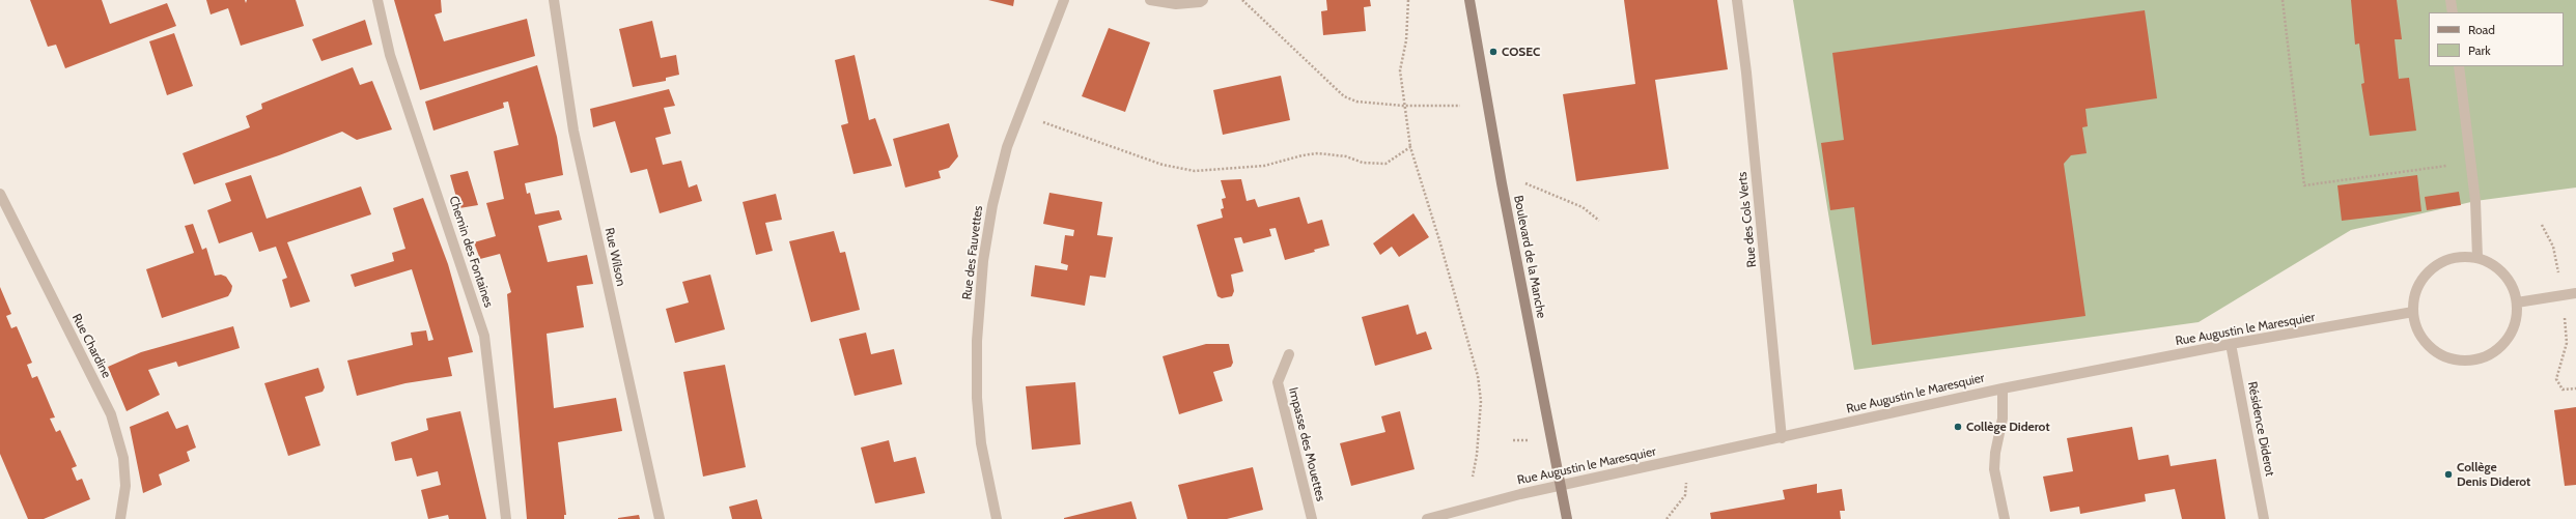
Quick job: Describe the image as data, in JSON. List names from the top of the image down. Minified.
{"streets":{"main road":["Boulevard de la Manche"],"street":["Rue des Cols Verts","Chemin des Fontaines","Rue des Fauvettes","Rue Wilson","Rue Augustin le Maresquier","Rue Chardine","Résidence Diderot","Impasse des Mouettes"]},"crossings":[["Rue des Cols Verts","Rue Augustin le Maresquier"],["Boulevard de la Manche","Rue Augustin le Maresquier"],["Rue Augustin le Maresquier","Résidence Diderot"]],"places":["COSEC","Collège Diderot","Collège Denis Diderot"],"legend":["Road","Park"]}
